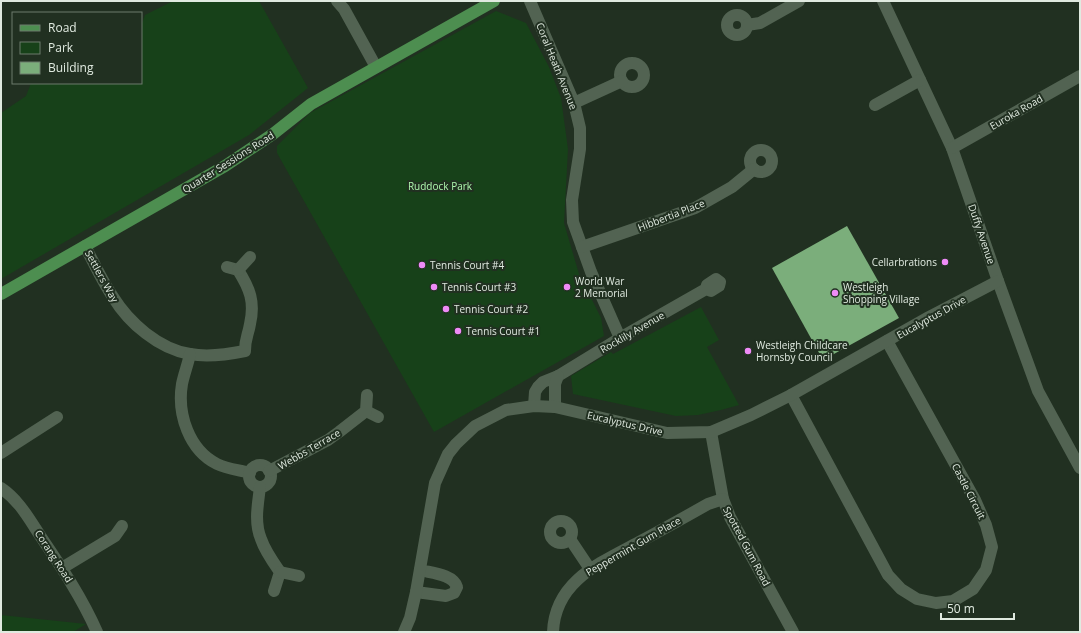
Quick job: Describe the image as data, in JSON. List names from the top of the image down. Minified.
{"streets":{"main road":["Quarter Sessions Road"],"street":["Coral Heath Avenue","Euroka Road","Hibbertia Place","Duffy Avenue","Settlers Way","Eucalyptus Drive","Rocklily Avenue","Webbs Terrace","Castle Circuit","Peppermint Gum Place","Spotted Gum Road","Corang Road"]},"crossings":[["Coral Heath Avenue","Hibbertia Place"],["Coral Heath Avenue","Rocklily Avenue"],["Euroka Road","Duffy Avenue"],["Quarter Sessions Road","Settlers Way"],["Duffy Avenue","Eucalyptus Drive"],["Eucalyptus Drive","Rocklily Avenue"],["Eucalyptus Drive","Castle Circuit"],["Eucalyptus Drive","Spotted Gum Road"],["Peppermint Gum Place","Spotted Gum Road"]],"parks":["Ruddock Park"],"places":["Cellarbrations","Tennis Court #4","Tennis Court #3","World War 2 Memorial","Westleigh Shopping Village","Tennis Court #2","Tennis Court #1","Westleigh Childcare Hornsby Council"],"legend":["Road","Park","Building"],"scale_bar":"50 m"}
